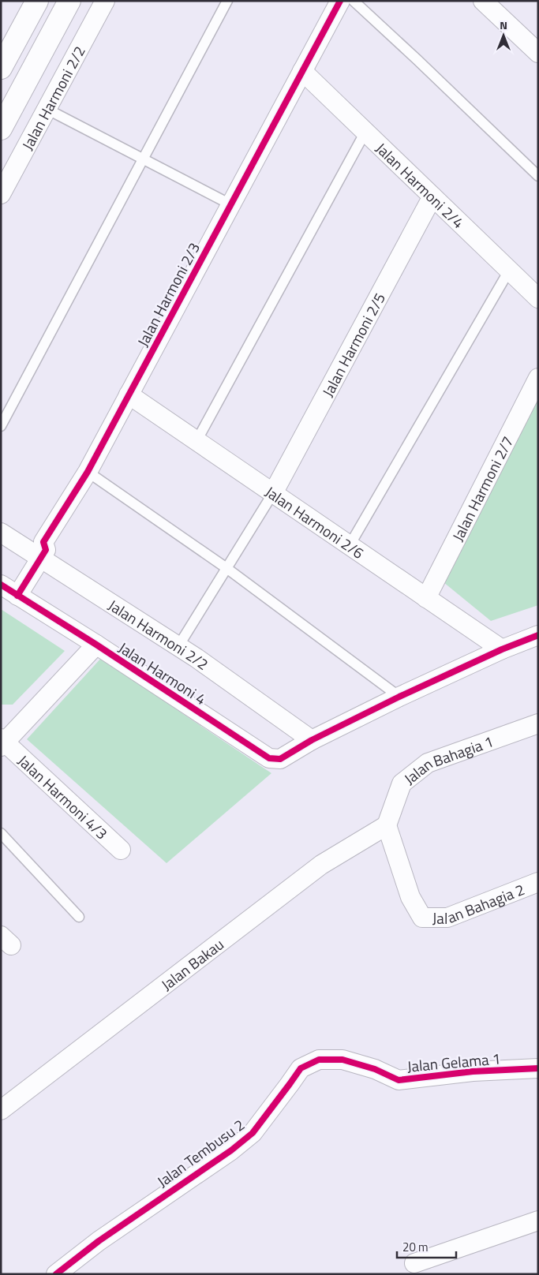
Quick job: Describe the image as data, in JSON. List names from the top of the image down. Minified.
{"streets":{"street":["Jalan Harmoni 2/2","Jalan Harmoni 2/4","Jalan Harmoni 2/3","Jalan Harmoni 2/5","Jalan Harmoni 2/7","Jalan Harmoni 2/6","Jalan Harmoni 4","Jalan Bahagia 1","Jalan Harmoni 4/3","Jalan Bahagia 2","Jalan Bakau","Jalan Gelama 1","Jalan Tembusu 2"]},"crossings":[["Jalan Harmoni 2/2","Jalan Harmoni 2/3"],["Jalan Harmoni 2/2","Jalan Harmoni 4"],["Jalan Harmoni 2/4","Jalan Harmoni 2/3"],["Jalan Harmoni 2/4","Jalan Harmoni 2/5"],["Jalan Harmoni 2/3","Jalan Harmoni 2/6"],["Jalan Harmoni 2/3","Jalan Harmoni 4"],["Jalan Harmoni 2/5","Jalan Harmoni 2/6"],["Jalan Harmoni 2/7","Jalan Harmoni 2/6"],["Jalan Harmoni 2/6","Jalan Harmoni 4"],["Jalan Bahagia 1","Jalan Bahagia 2"],["Jalan Bahagia 1","Jalan Bakau"],["Jalan Bahagia 2","Jalan Bakau"],["Jalan Gelama 1","Jalan Tembusu 2"]],"scale_bar":"20 m","north":"top"}
